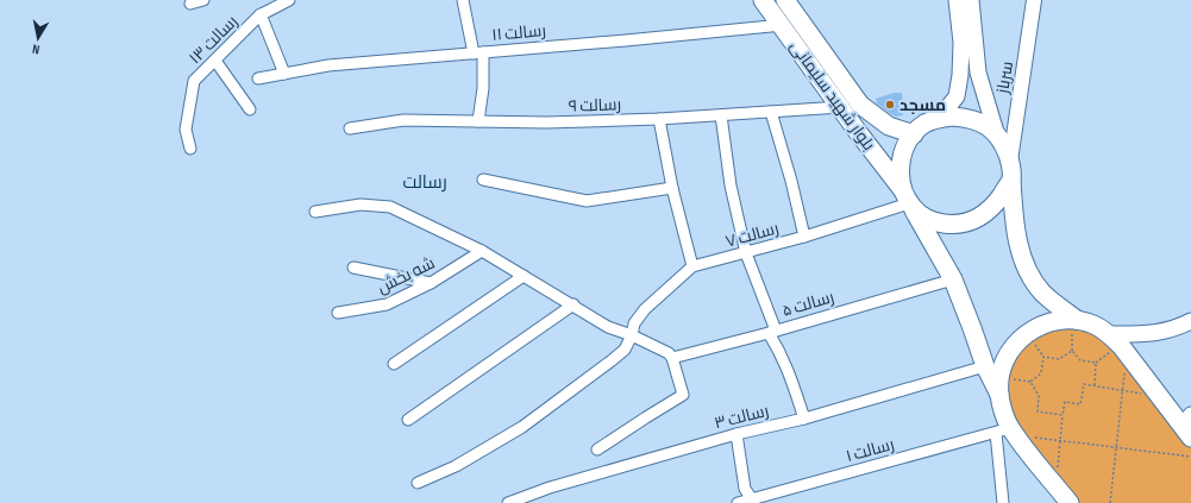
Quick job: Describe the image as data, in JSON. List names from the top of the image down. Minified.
{"streets":{"main road":["بلوار شهید سلیمانی"],"street":["رسالت ۱۱","رسالت ۱۳","سرباز","رسالت ۹","رسالت ۷","شه بخش","رسالت ۵","رسالت ۳","رسالت ۱"]},"crossings":[["رسالت ۱۱","بلوار شهید سلیمانی"],["سرباز","بلوار شهید سلیمانی"],["سرباز","رسالت ۷"],["بلوار شهید سلیمانی","رسالت ۹"],["بلوار شهید سلیمانی","رسالت ۷"],["بلوار شهید سلیمانی","رسالت ۵"],["بلوار شهید سلیمانی","رسالت ۳"]],"districts":["رسالت"],"places":["مسجد"],"north":"bottom"}
